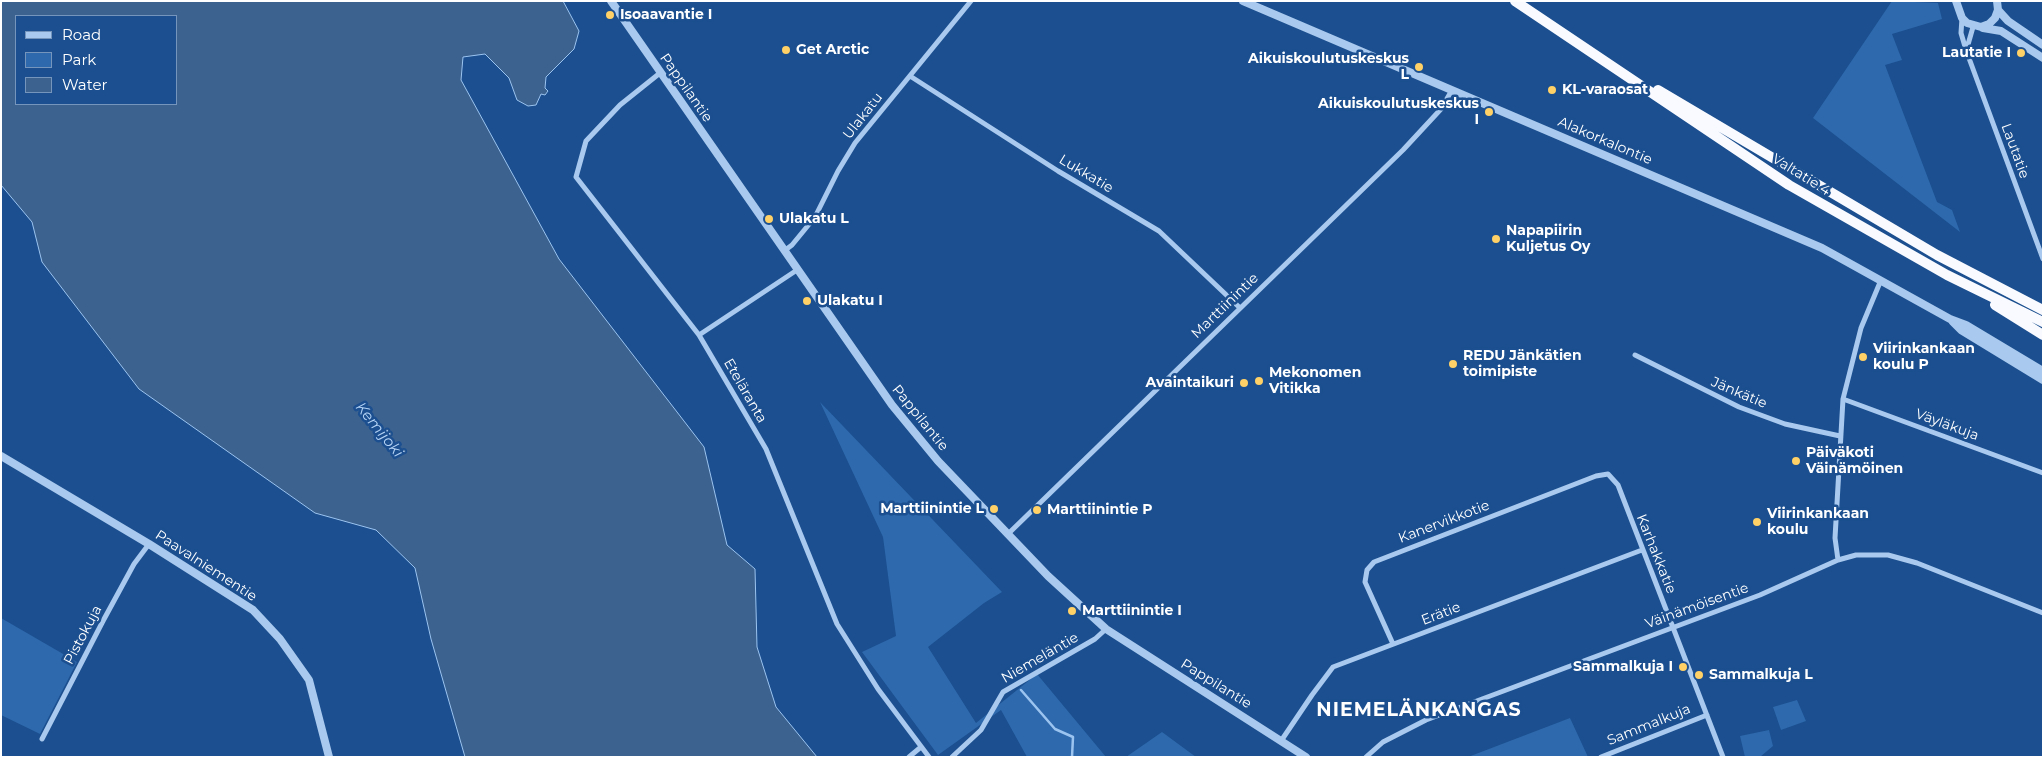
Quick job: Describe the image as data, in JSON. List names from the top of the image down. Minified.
{"streets":{"highway":["Valtatie 4"],"street":["Pappilantie","Ulakatu","Alakorkalontie","Lautatie","Lukkatie","Marttiinintie","Eteläranta","Jänkätie","Väyläkuja","Kanervikkotie","Karhakkatie","Paavalniementie","Väinämöisentie","Erätie","Pistokuja","Niemeläntie","Sammalkuja"]},"crossings":[["Pappilantie","Ulakatu"],["Pappilantie","Marttiinintie"],["Pappilantie","Eteläranta"],["Pappilantie","Erätie"],["Pappilantie","Niemeläntie"],["Ulakatu","Lukkatie"],["Alakorkalontie","Marttiinintie"],["Lukkatie","Marttiinintie"],["Kanervikkotie","Karhakkatie"],["Kanervikkotie","Erätie"],["Karhakkatie","Väinämöisentie"],["Karhakkatie","Erätie"],["Karhakkatie","Sammalkuja"],["Paavalniementie","Pistokuja"]],"districts":["NIEMELÄNKANGAS"],"water":["Kemijoki"],"places":["Isoaavantie I","Get Arctic","Lautatie I","Aikuiskoulutuskeskus L","KL-varaosat","Aikuiskoulutuskeskus I","Ulakatu L","Napapiirin Kuljetus Oy","Ulakatu I","Viirinkankaan koulu P","REDU Jänkätien toimipiste","Mekonomen Vitikka","Avaintaikuri","Päiväkoti Väinämöinen","Marttiinintie L","Marttiinintie P","Viirinkankaan koulu","Marttiinintie I","Sammalkuja I","Sammalkuja L"],"legend":["Road","Park","Water"]}
